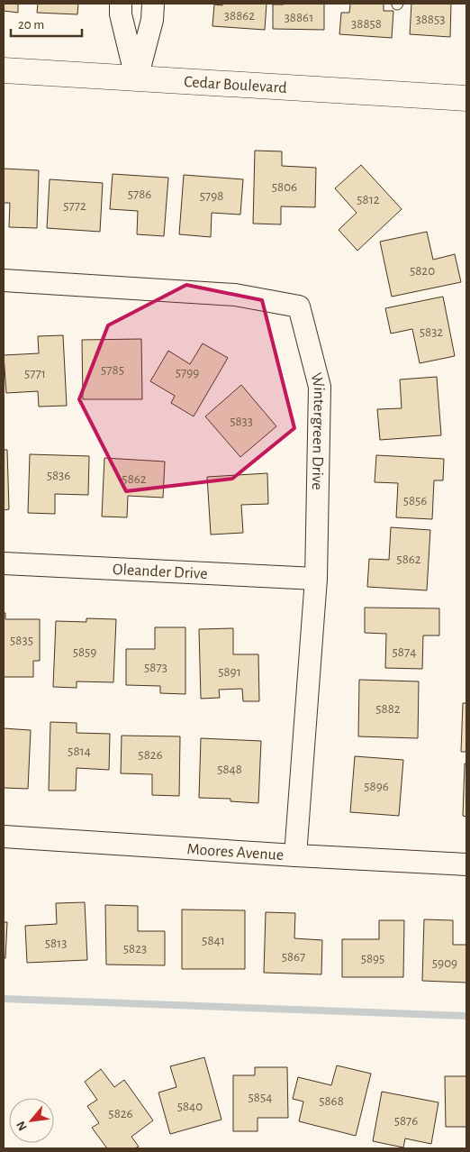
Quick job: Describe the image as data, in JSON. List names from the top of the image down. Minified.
{"streets":{"main road":["Cedar Boulevard"],"street":["Wintergreen Drive","Oleander Drive","Moores Avenue"]},"crossings":[["Wintergreen Drive","Oleander Drive"],["Wintergreen Drive","Moores Avenue"]],"house_numbers":["38862","38861","38853","38858","5806","5786","5798","5812","5772","5820","5832","5785","5799","5771","5833","5836","5862","5856","5862","5835","5859","5874","5873","5891","5882","5814","5826","5848","5896","5841","5813","5823","5867","5895","5909","5854","5868","5840","5826","5876"],"scale_bar":"20 m","north":"bottom left"}
